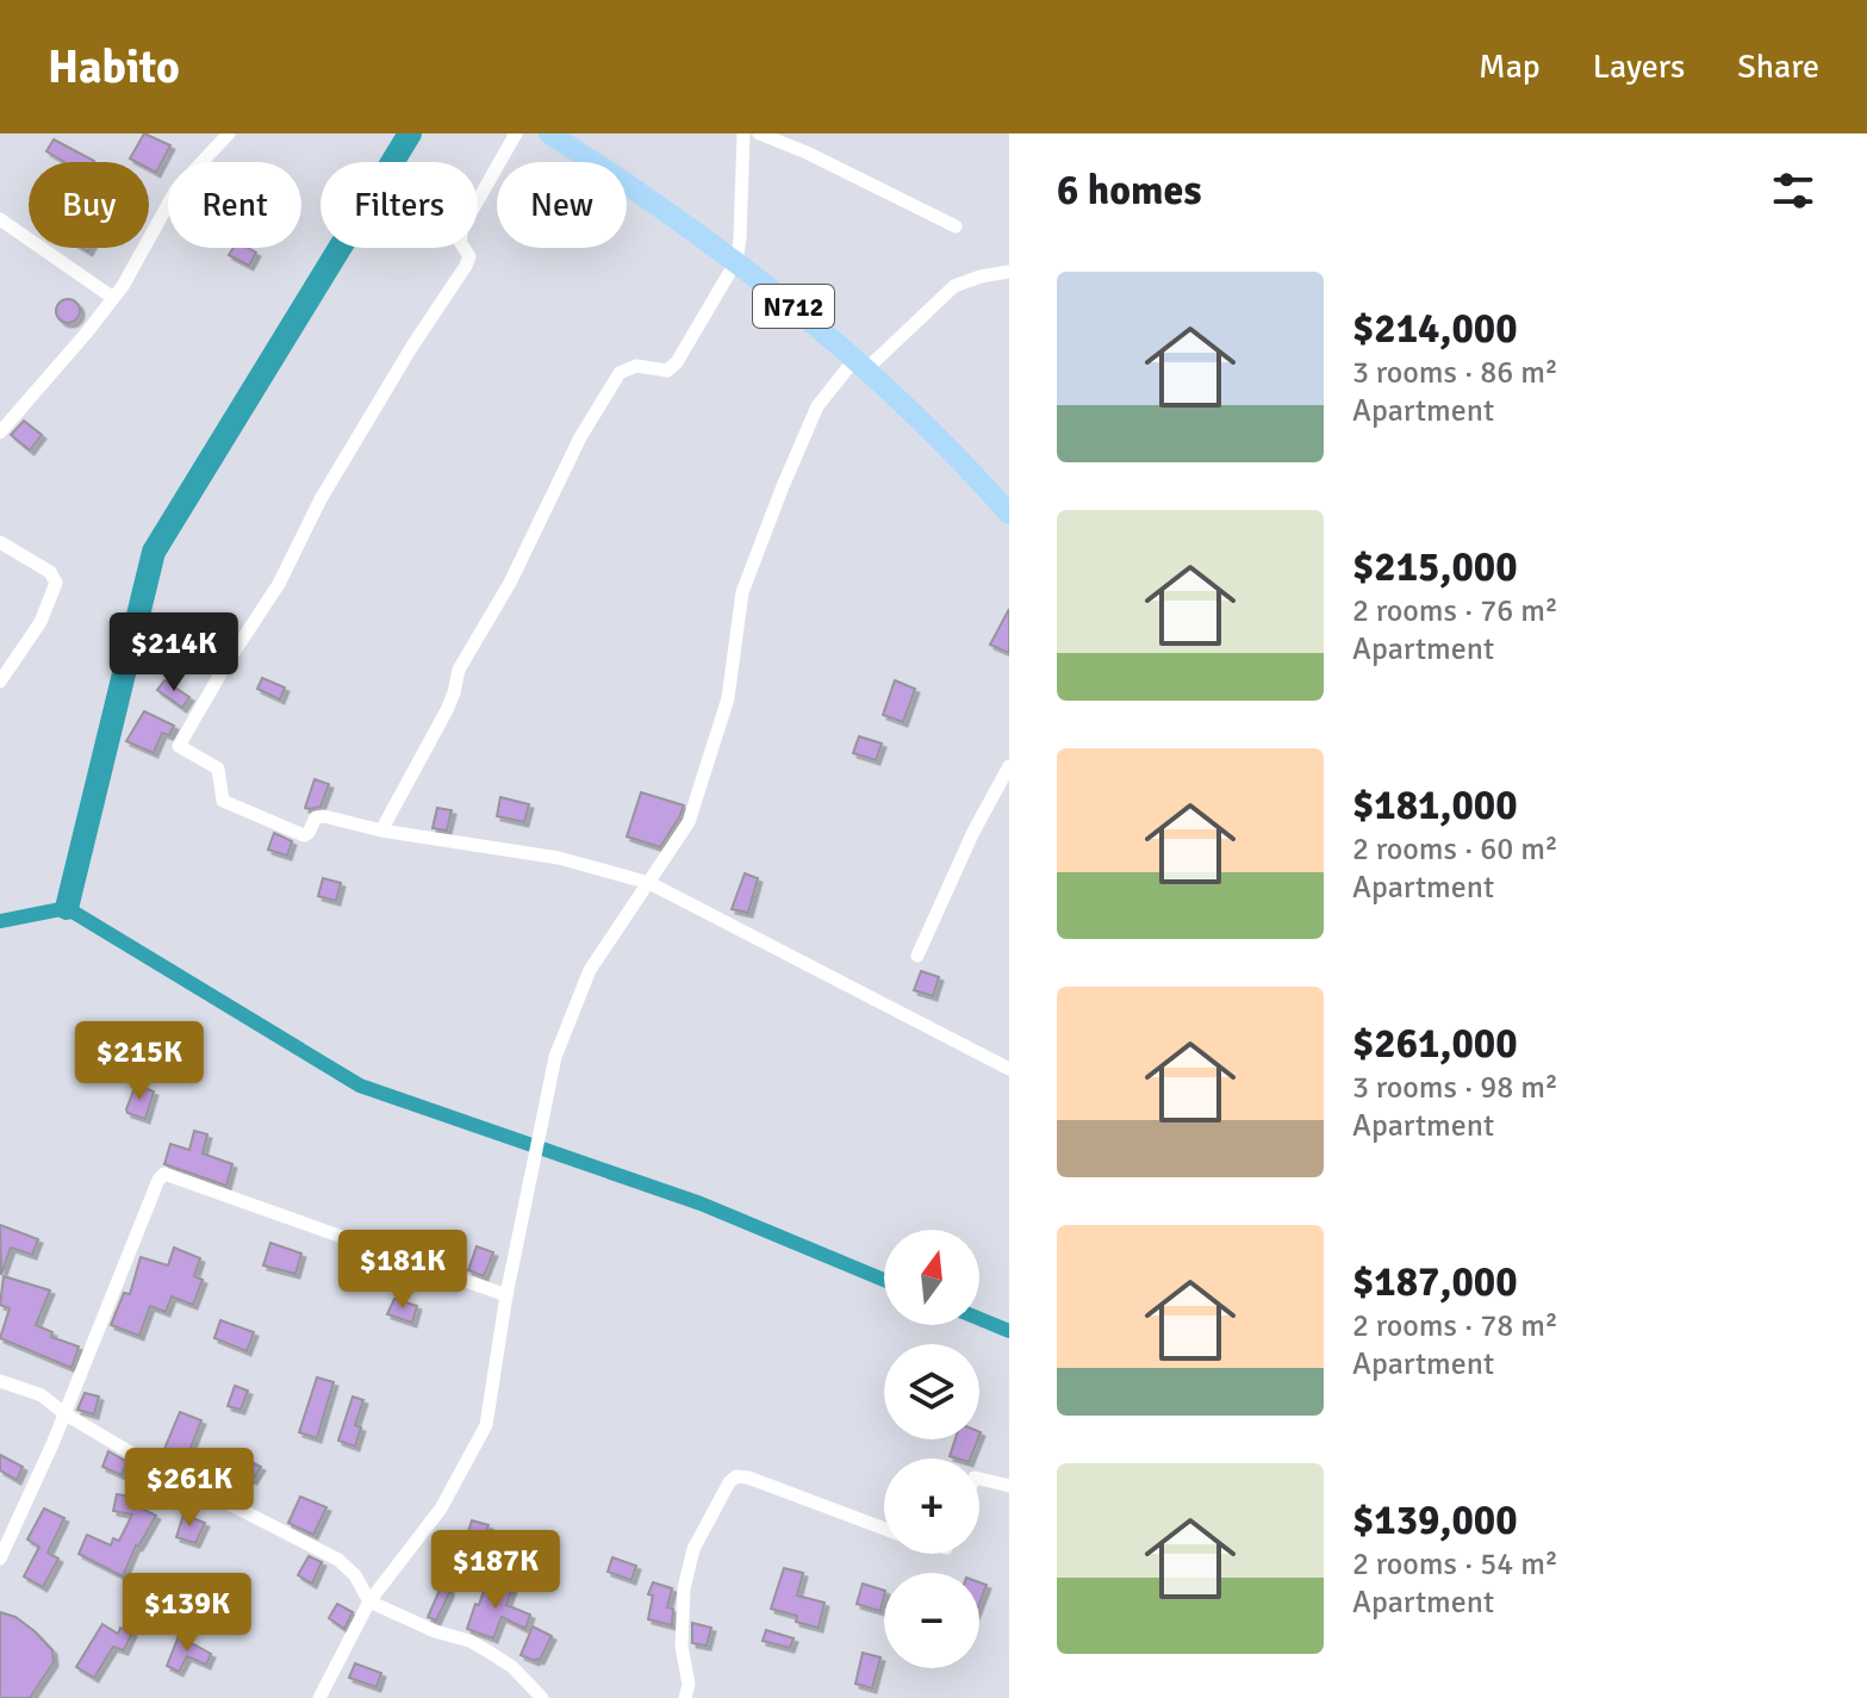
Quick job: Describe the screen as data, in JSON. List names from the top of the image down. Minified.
{"streets":{"highway":["N712"]},"north":"top","page":{"header":"Habito","nav":["Map","Layers","Share"],"heading":"6 homes","chip":["Buy","Rent","Filters","New"],"list":[{"name":"$214,000","note":"3 rooms · 86 m² · Apartment"},{"name":"$215,000","note":"2 rooms · 76 m² · Apartment"},{"name":"$181,000","note":"2 rooms · 60 m² · Apartment"},{"name":"$261,000","note":"3 rooms · 98 m² · Apartment"},{"name":"$187,000","note":"2 rooms · 78 m² · Apartment"},{"name":"$139,000","note":"2 rooms · 54 m² · Apartment"}],"price":["$214K","$215K","$181K","$261K","$187K","$139K"],"map_buttons":["+","−"]}}
